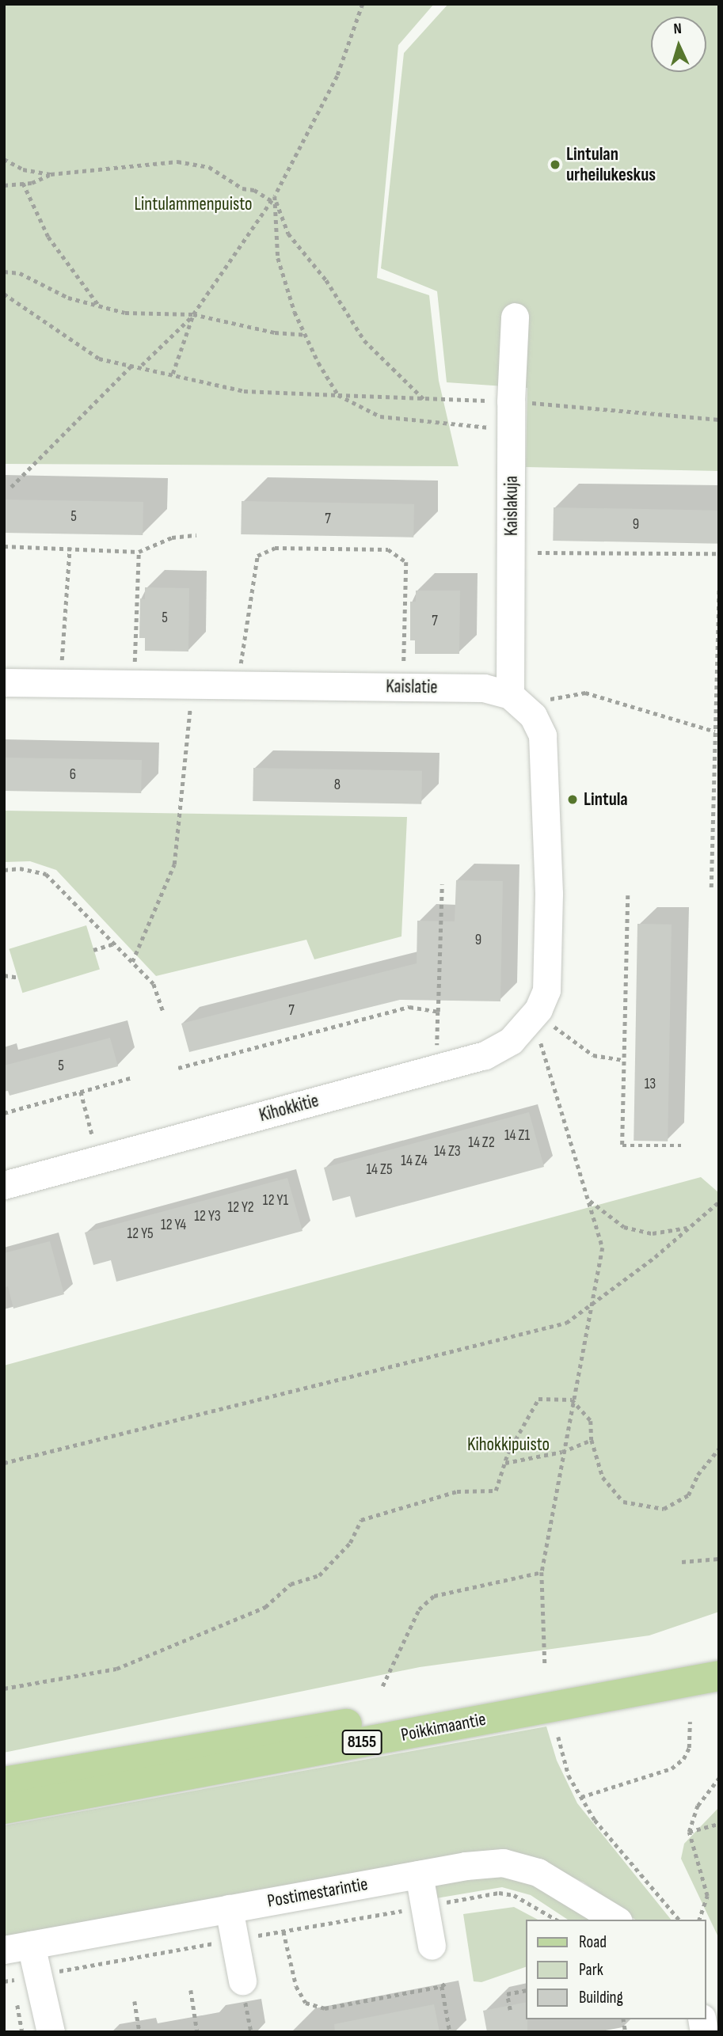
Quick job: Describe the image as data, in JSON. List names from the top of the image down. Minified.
{"streets":{"main road":["Poikkimaantie","8155"],"street":["Kaislakuja","Kaislatie","Kihokkitie","Postimestarintie"]},"crossings":[["Kaislakuja","Kaislatie"],["Kaislatie","Kihokkitie"]],"parks":["Lintulammenpuisto","Kihokkipuisto"],"places":["Lintulan urheilukeskus","Lintula"],"house_numbers":["5","7","9","5","7","6","8","9","7","5","13","14 Z1","14 Z2","14 Z3","14 Z4","14 Z5","12 Y1","12 Y2","12 Y3","12 Y4","12 Y5"],"legend":["Road","Park","Building"],"north":"top"}
